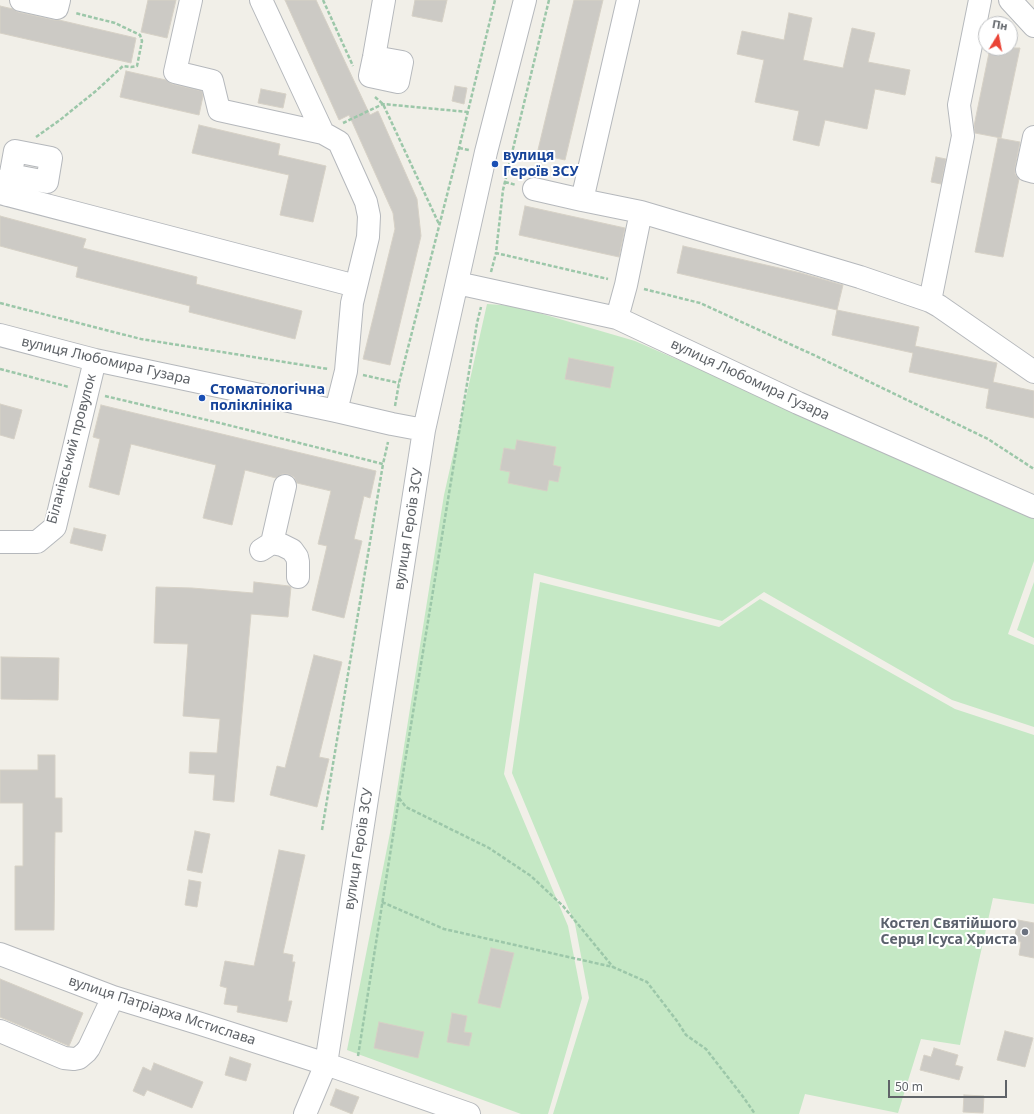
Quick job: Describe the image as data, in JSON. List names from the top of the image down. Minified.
{"streets":{"street":["вулиця Любомира Гузара","Біланівський провулок","вулиця Героїв ЗСУ","вулиця Патріарха Мстислава"]},"crossings":[["вулиця Любомира Гузара","Біланівський провулок"],["вулиця Любомира Гузара","вулиця Героїв ЗСУ"],["вулиця Героїв ЗСУ","вулиця Патріарха Мстислава"]],"places":["вулиця Героїв ЗСУ","Стоматологічна поліклініка","Костел Святійшого Серця Ісуса Христа"],"scale_bar":"50 m","north":"top"}
